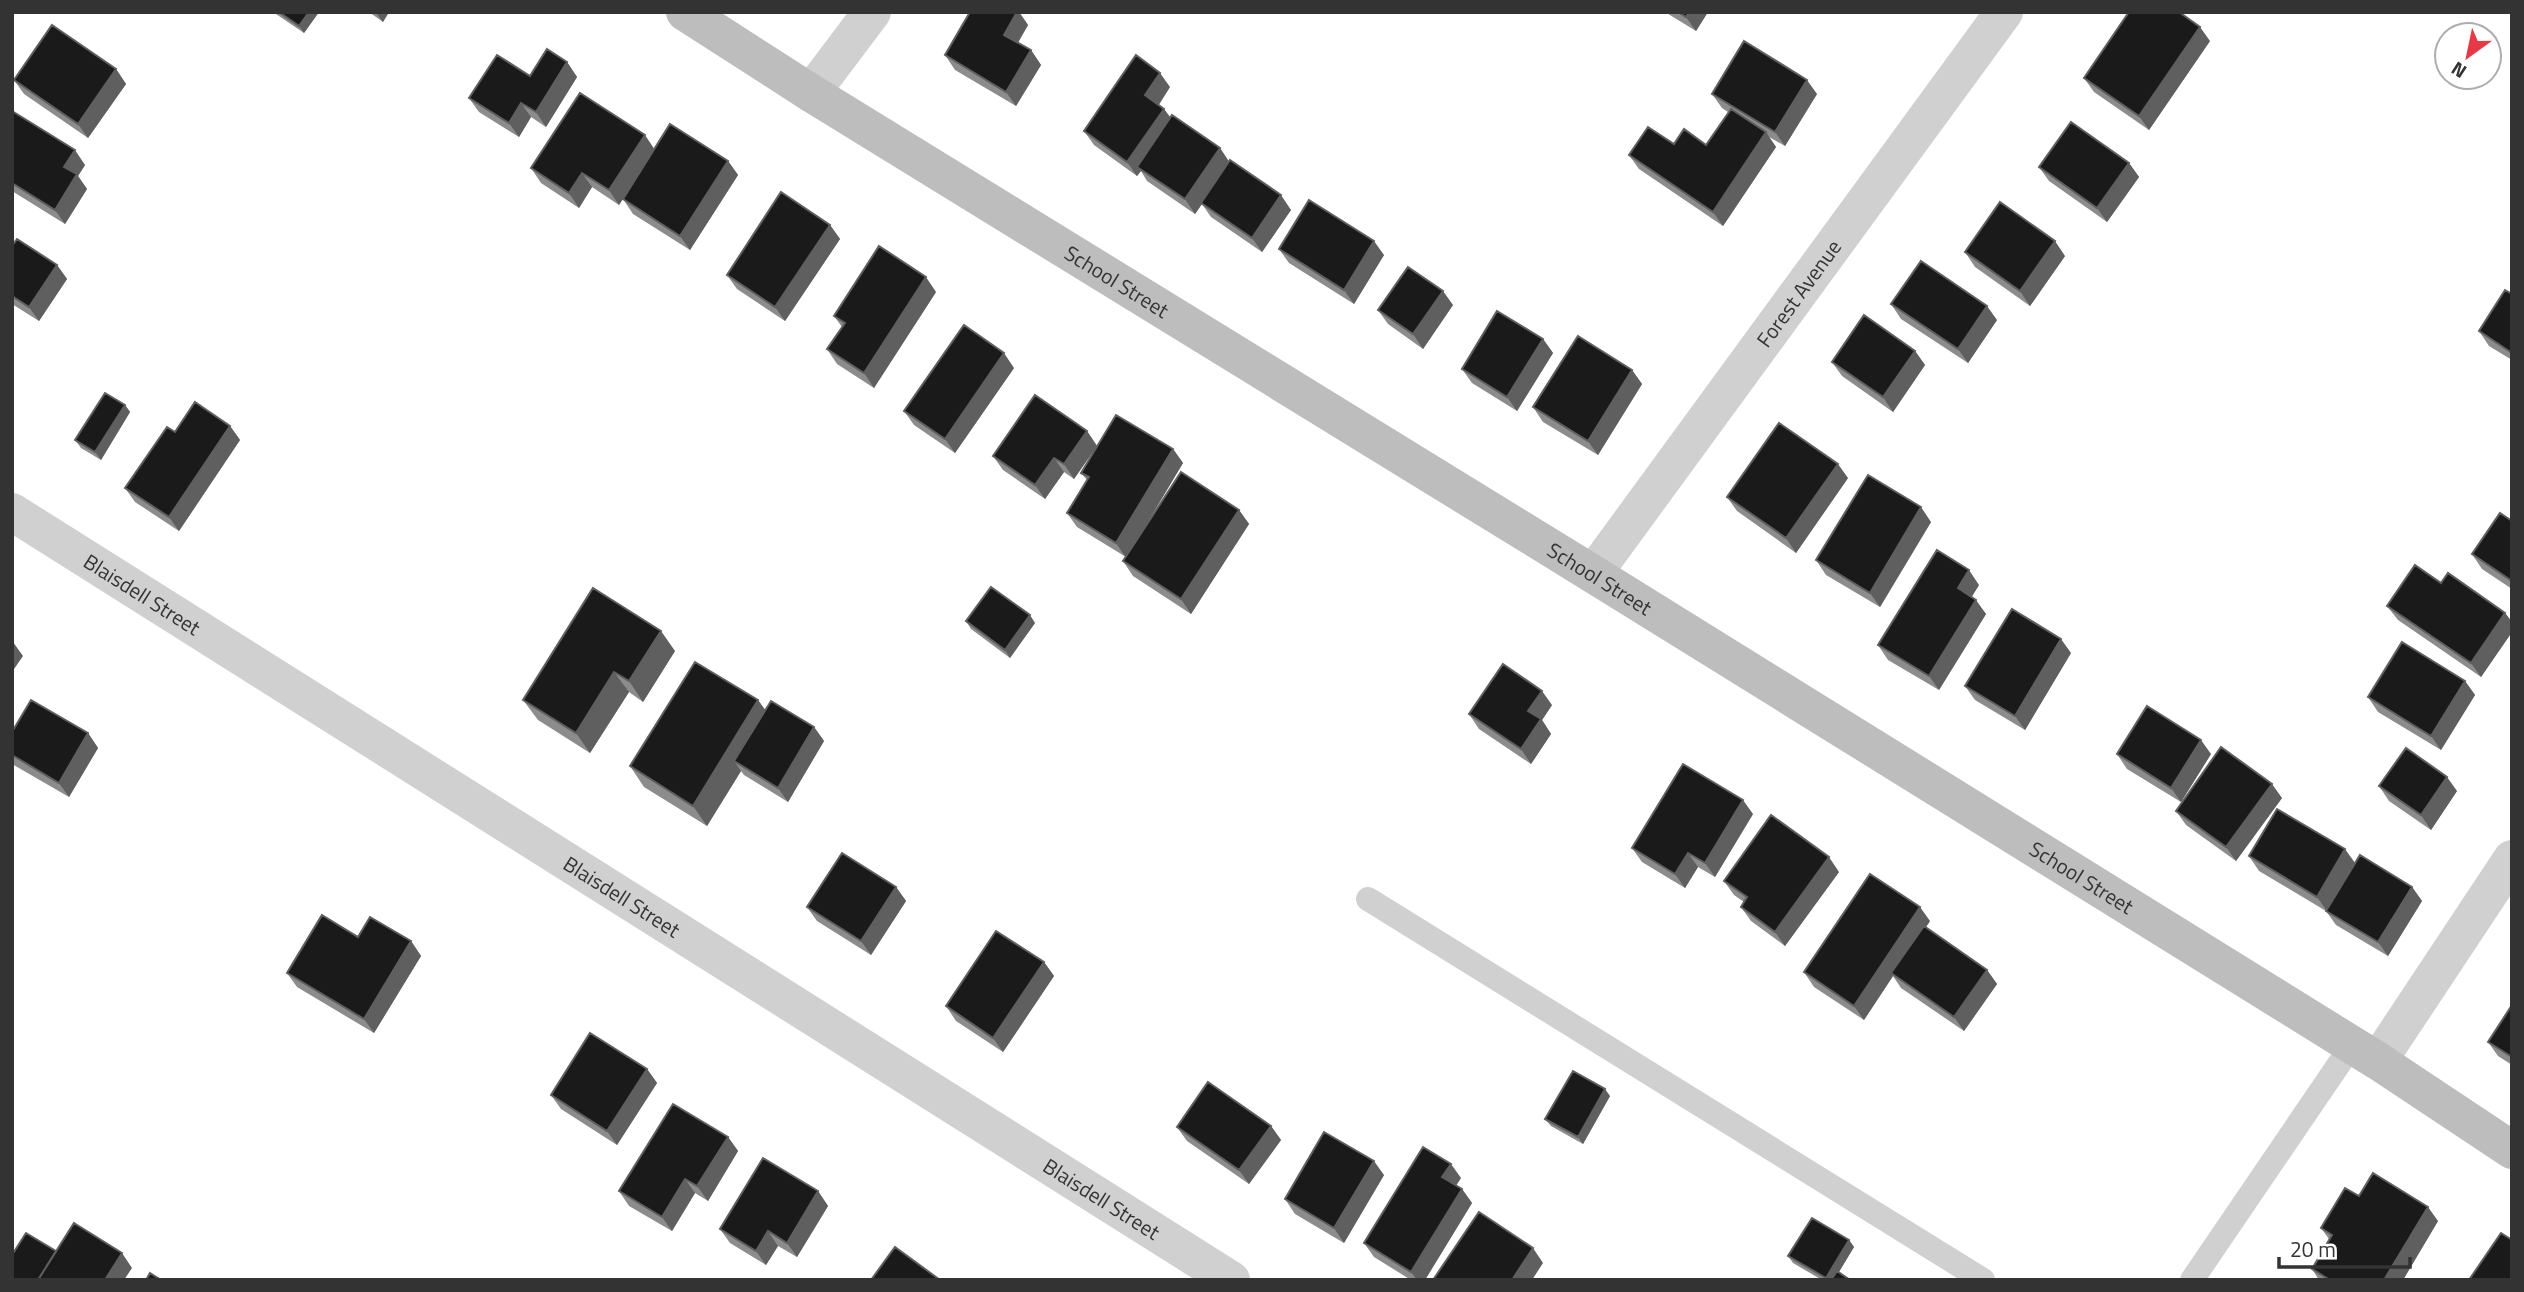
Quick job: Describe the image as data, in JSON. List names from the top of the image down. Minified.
{"streets":{"main road":["School Street"],"street":["Forest Avenue","Blaisdell Street"]},"crossings":[["School Street","Forest Avenue"]],"scale_bar":"20 m","north":"bottom left"}
